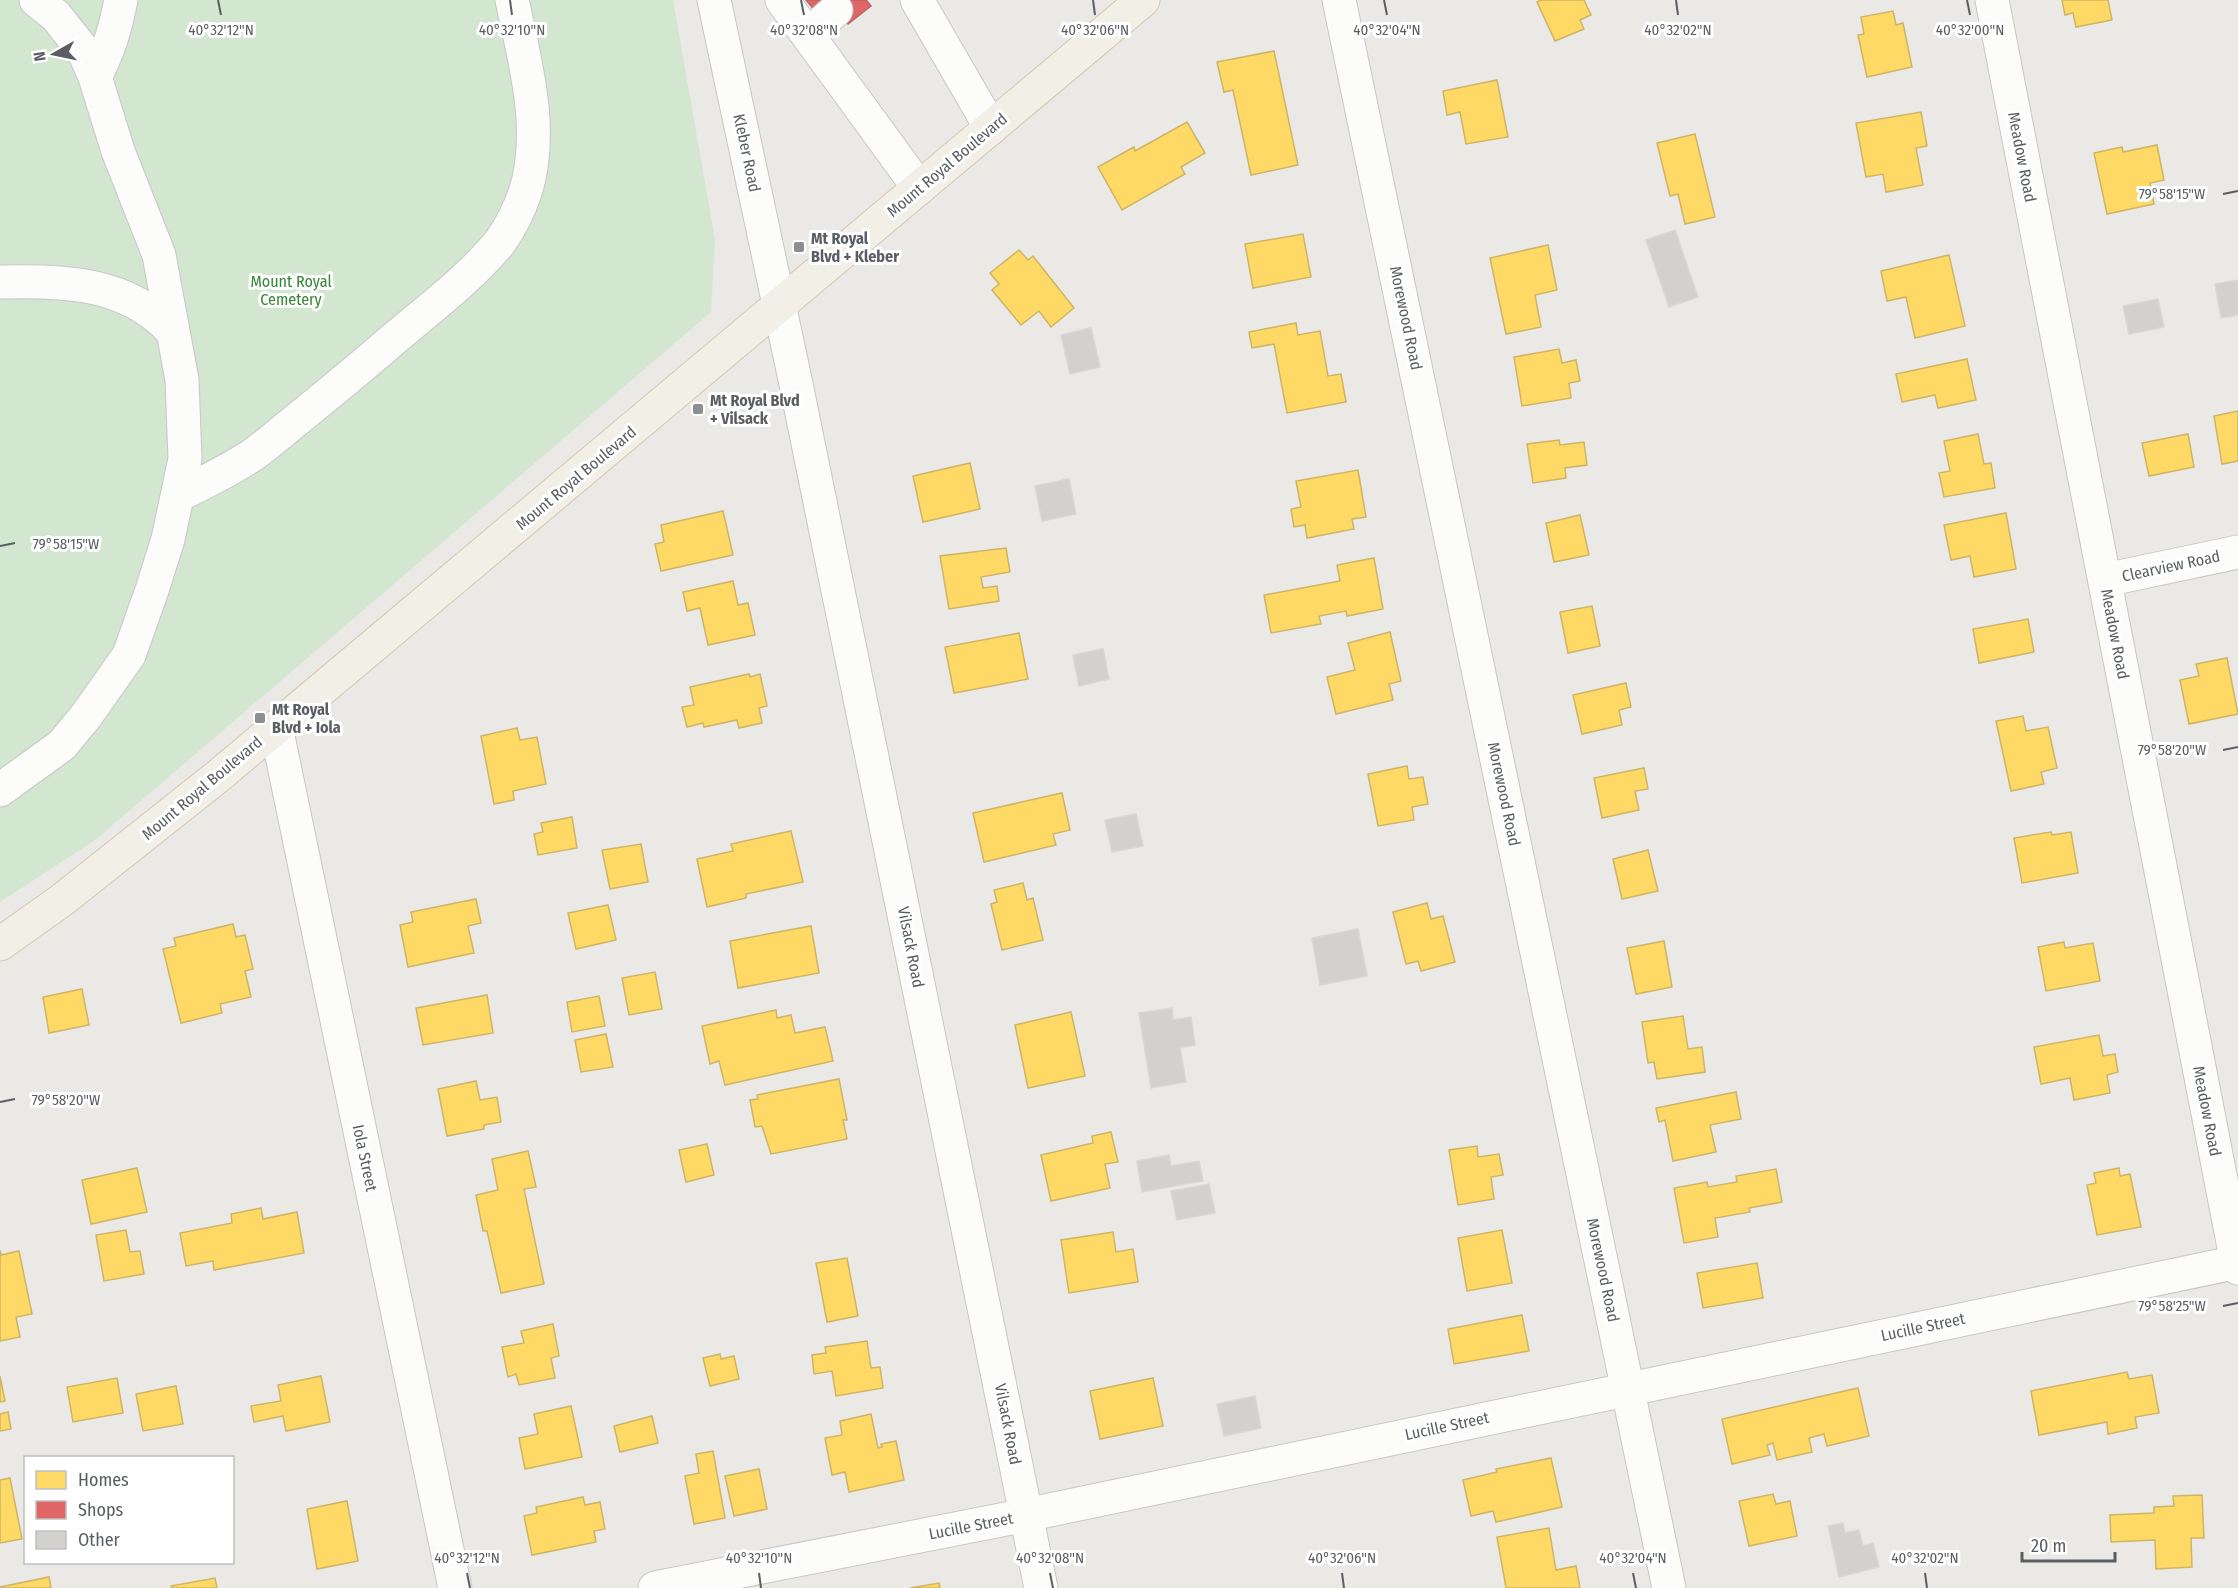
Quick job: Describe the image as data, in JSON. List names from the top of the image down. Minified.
{"streets":{"main road":["Mount Royal Boulevard"],"street":["Kleber Road","Meadow Road","Morewood Road","Clearview Road","Vilsack Road","Iola Street","Lucille Street"]},"crossings":[["Kleber Road","Mount Royal Boulevard"],["Kleber Road","Vilsack Road"],["Meadow Road","Clearview Road"],["Meadow Road","Lucille Street"],["Mount Royal Boulevard","Vilsack Road"],["Mount Royal Boulevard","Iola Street"],["Morewood Road","Lucille Street"],["Vilsack Road","Lucille Street"]],"parks":["Mount Royal Cemetery"],"places":{"transit":["Mt Royal Blvd + Kleber","Mt Royal Blvd + Vilsack","Mt Royal Blvd + Iola"]},"legend":["Homes","Shops","Other"],"scale_bar":"20 m","north":"left","coordinates":["40°32'12\"N","40°32'10\"N","40°32'08\"N","40°32'06\"N","40°32'04\"N","40°32'02\"N","40°32'00\"N","79°58'15\"W","79°58'20\"W","79°58'25\"W"]}
